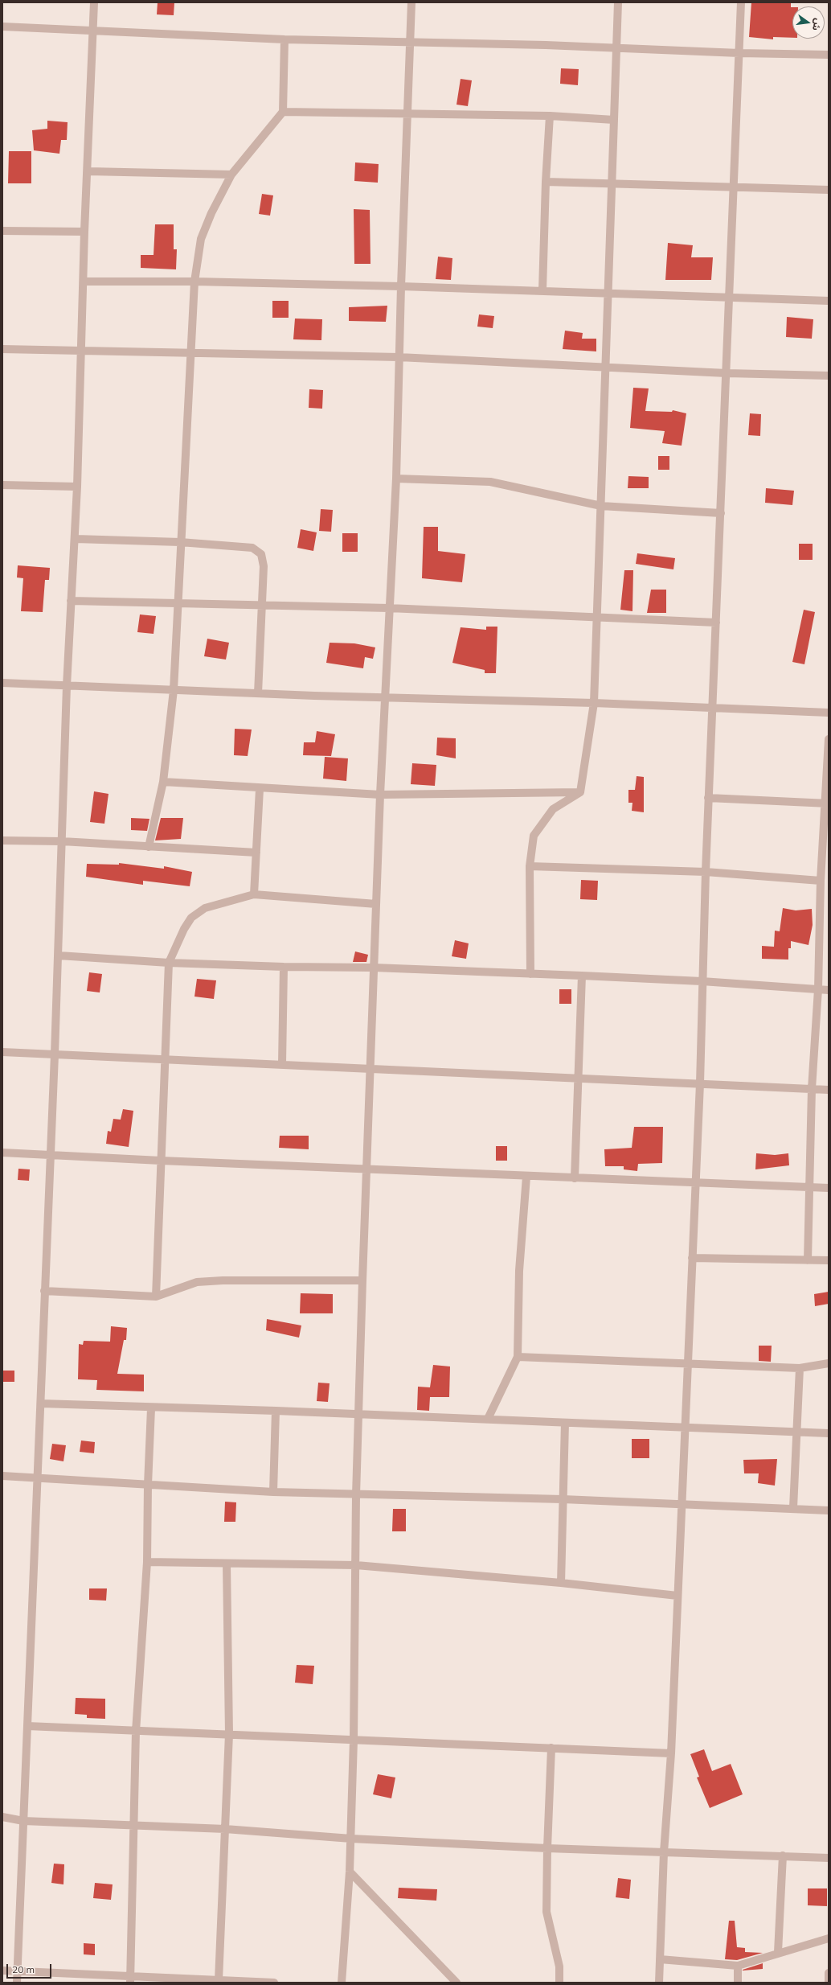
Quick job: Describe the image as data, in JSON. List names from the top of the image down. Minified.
{"scale_bar":"20 m","north":"right"}
